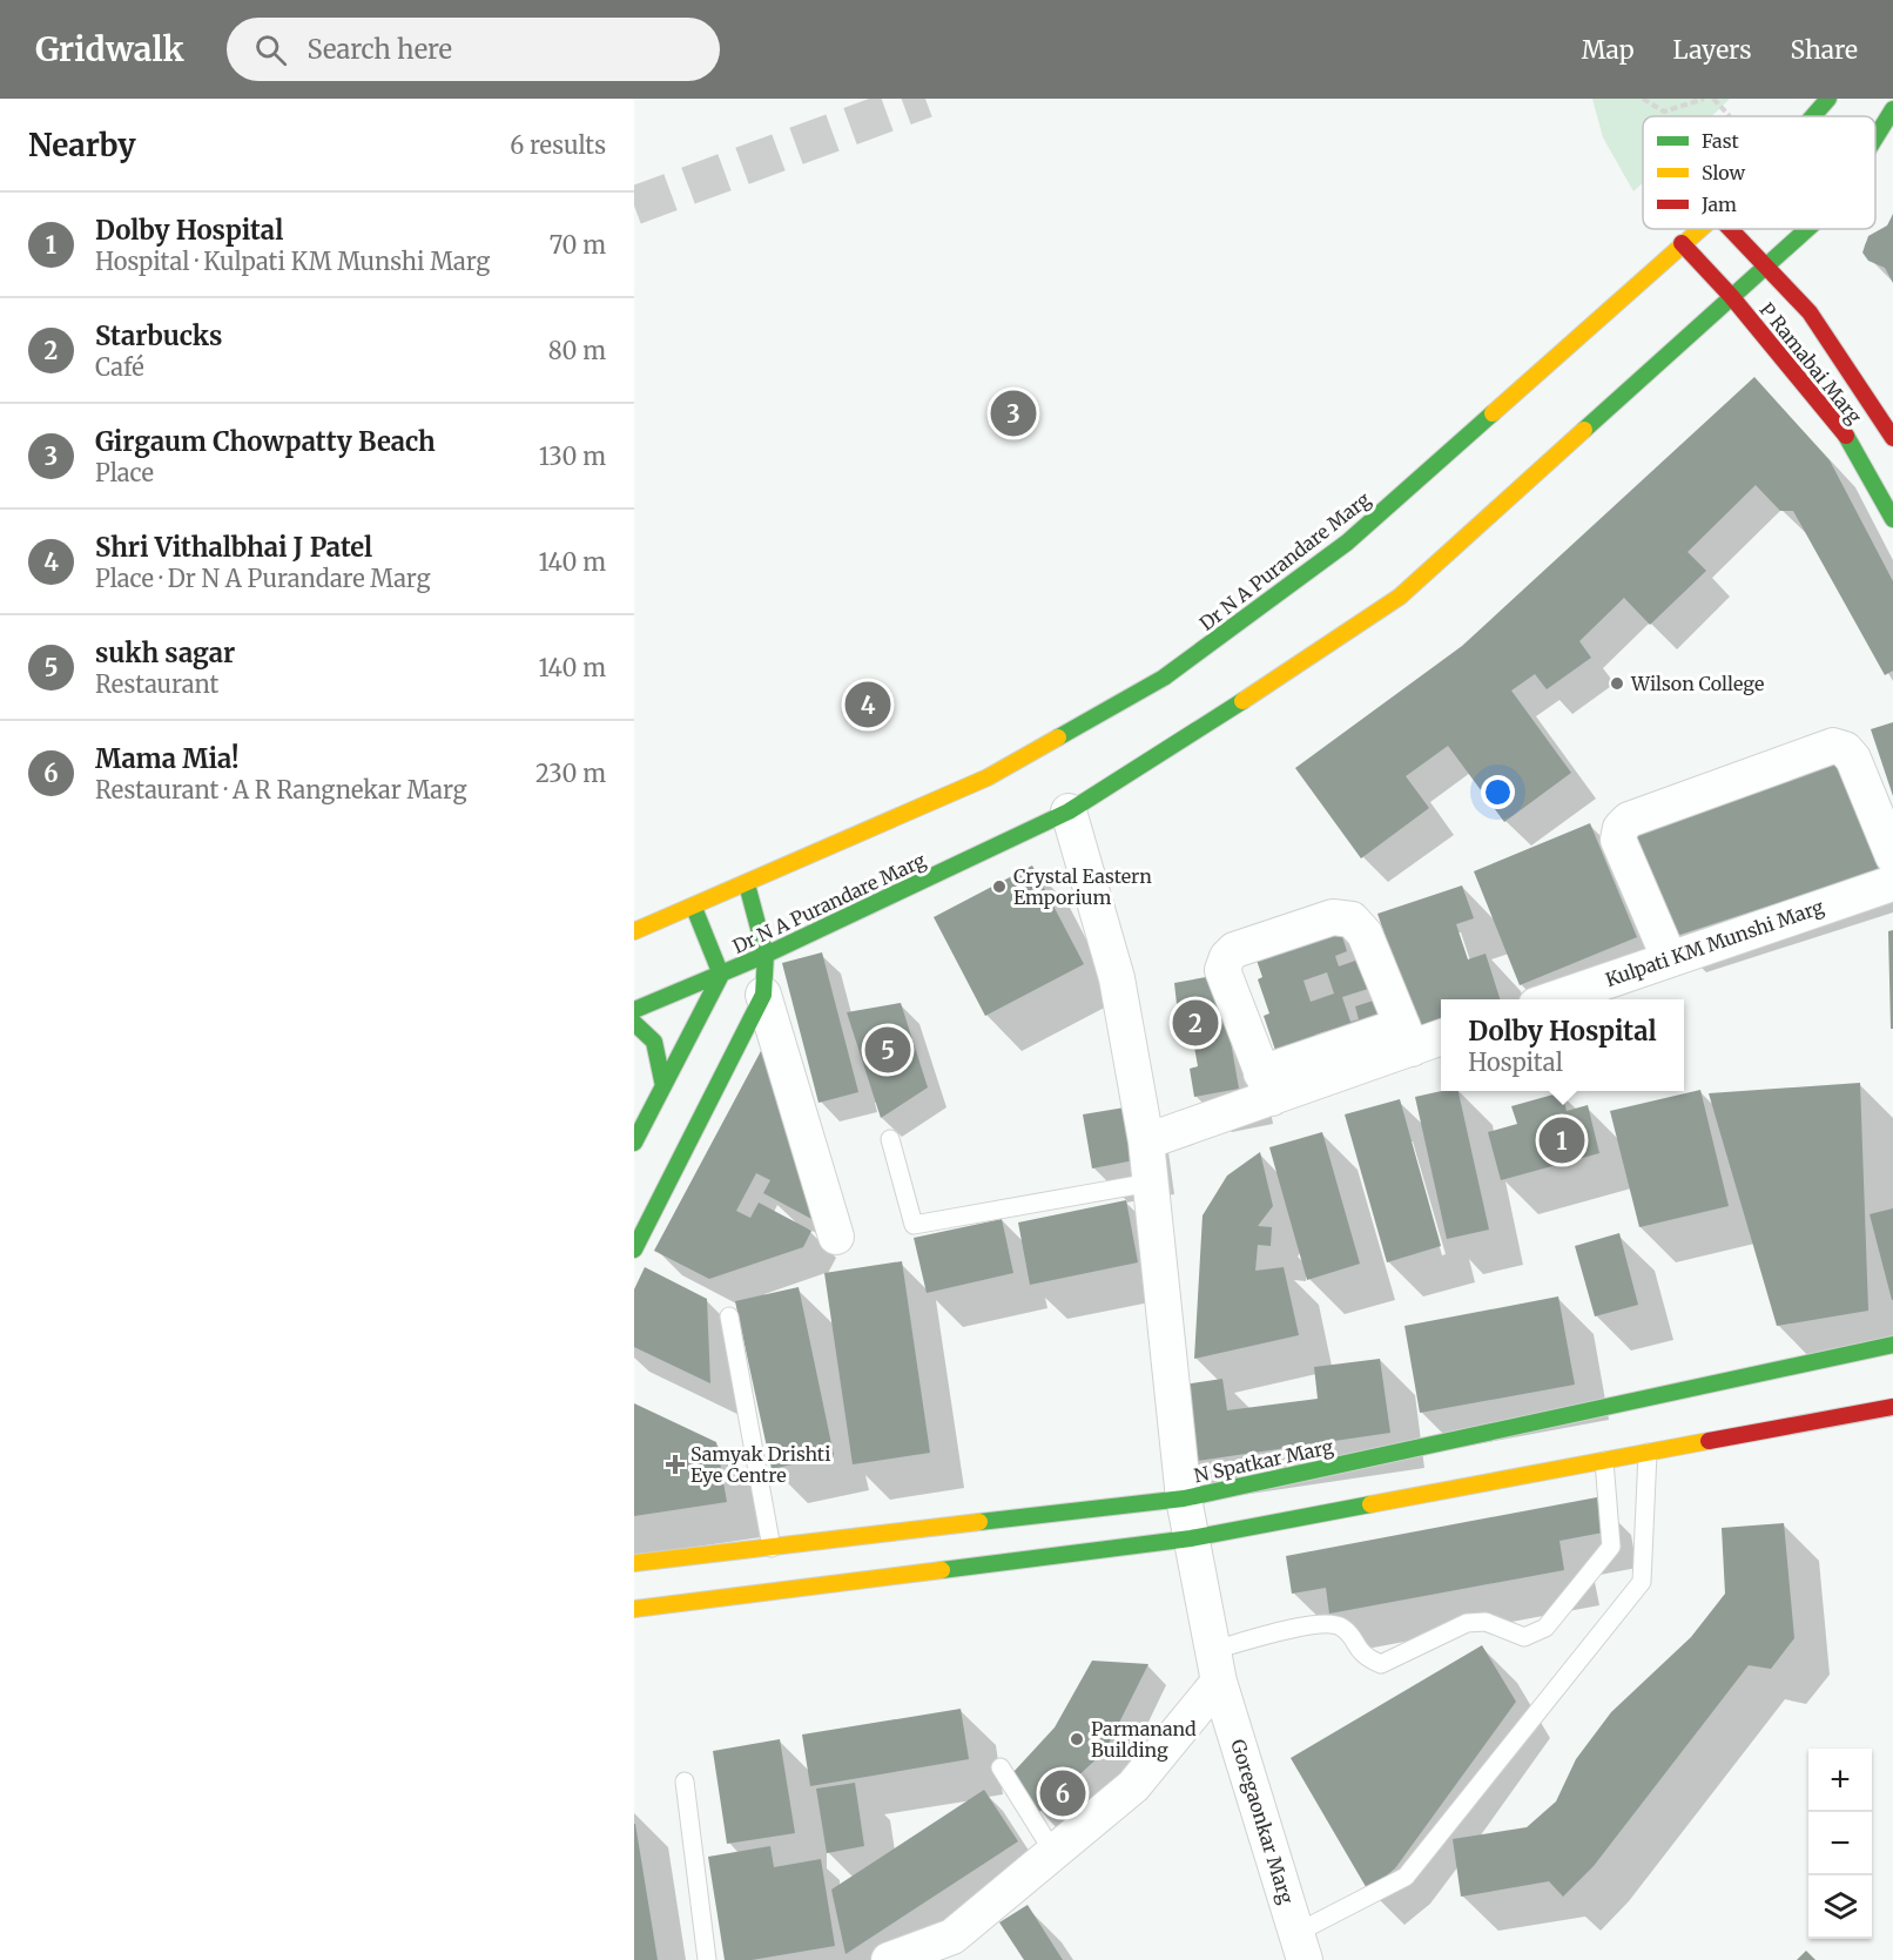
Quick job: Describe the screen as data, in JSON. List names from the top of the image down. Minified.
{"streets":{"main road":["P Ramabai Marg","Dr N A Purandare Marg","N Spatkar Marg"],"street":["Kulpati KM Munshi Marg","Goregaonkar Marg"]},"crossings":[["P Ramabai Marg","Dr N A Purandare Marg"],["Dr N A Purandare Marg","Goregaonkar Marg"],["N Spatkar Marg","Goregaonkar Marg"]],"places":{"other":["Wilson College","Crystal Eastern Emporium","Parmanand Building"],"health":["Samyak Drishti Eye Centre"]},"legend":["Fast","Slow","Jam"],"page":{"header":"Gridwalk","search":"Search here","nav":["Map","Layers","Share"],"heading":["Nearby","6 results"],"list":[{"mark":"1","name":"Dolby Hospital","note":"Hospital · Kulpati KM Munshi Marg","value":"70 m"},{"mark":"2","name":"Starbucks","note":"Café","value":"80 m"},{"mark":"3","name":"Girgaum Chowpatty Beach","note":"Place","value":"130 m"},{"mark":"4","name":"Shri Vithalbhai J Patel","note":"Place · Dr N A Purandare Marg","value":"140 m"},{"mark":"5","name":"sukh sagar","note":"Restaurant","value":"140 m"},{"mark":"6","name":"Mama Mia!","note":"Restaurant · A R Rangnekar Marg","value":"230 m"}],"pins":["3","4","2","5","1","6"],"popup":["Dolby Hospital","Hospital"],"map_buttons":["+","−"]}}
